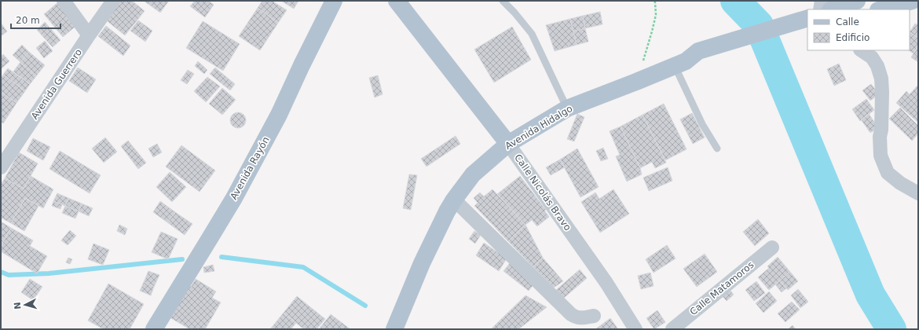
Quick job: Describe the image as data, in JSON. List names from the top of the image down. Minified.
{"streets":{"main road":["Avenida Hidalgo","Avenida Rayón","Calle Nicolás Bravo"],"street":["Avenida Guerrero","Calle Matamoros"]},"crossings":[["Avenida Hidalgo","Calle Nicolás Bravo"]],"legend":["Calle","Edificio"],"scale_bar":"20 m","north":"left"}
